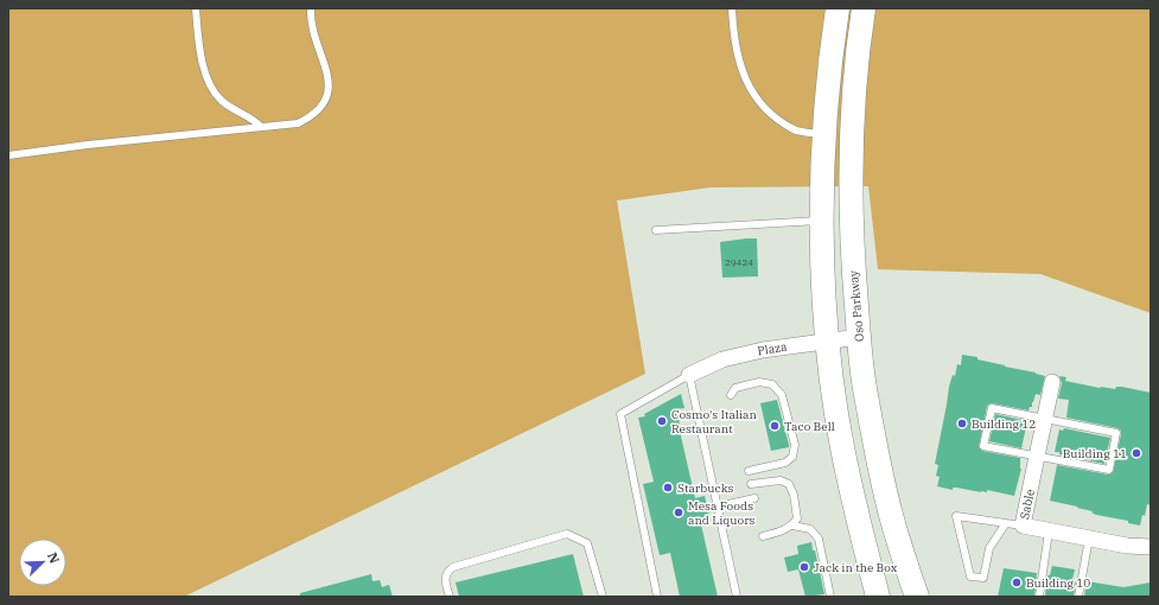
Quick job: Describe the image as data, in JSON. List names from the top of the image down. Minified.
{"streets":{"main road":["Oso Parkway"],"street":["Plaza","Sable"]},"crossings":[["Oso Parkway","Plaza"]],"places":["Cosmo's Italian Restaurant","Building 12","Taco Bell","Building 11","Starbucks","Mesa Foods and Liquors","Jack in the Box","Building 10"],"house_numbers":["29424"],"north":"top right"}
